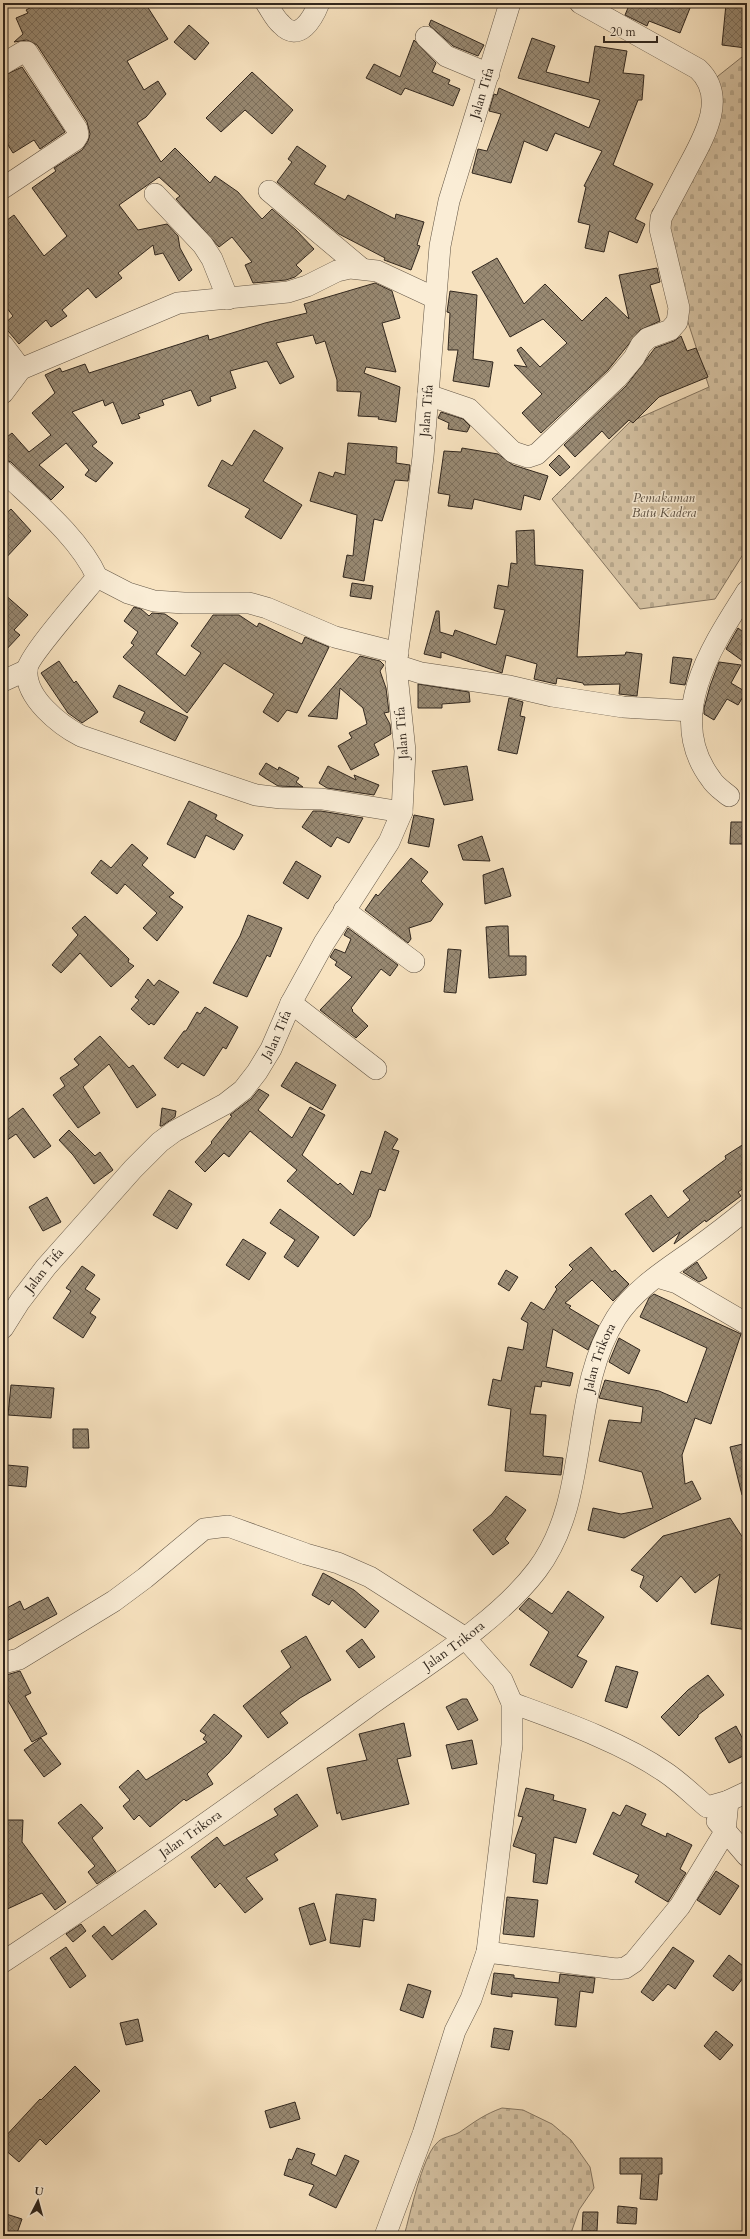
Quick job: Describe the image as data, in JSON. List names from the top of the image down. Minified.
{"streets":{"street":["Jalan Tifa","Jalan Trikora"]},"parks":["Pemakaman Batu Kadera"],"scale_bar":"20 m","north":"top"}
